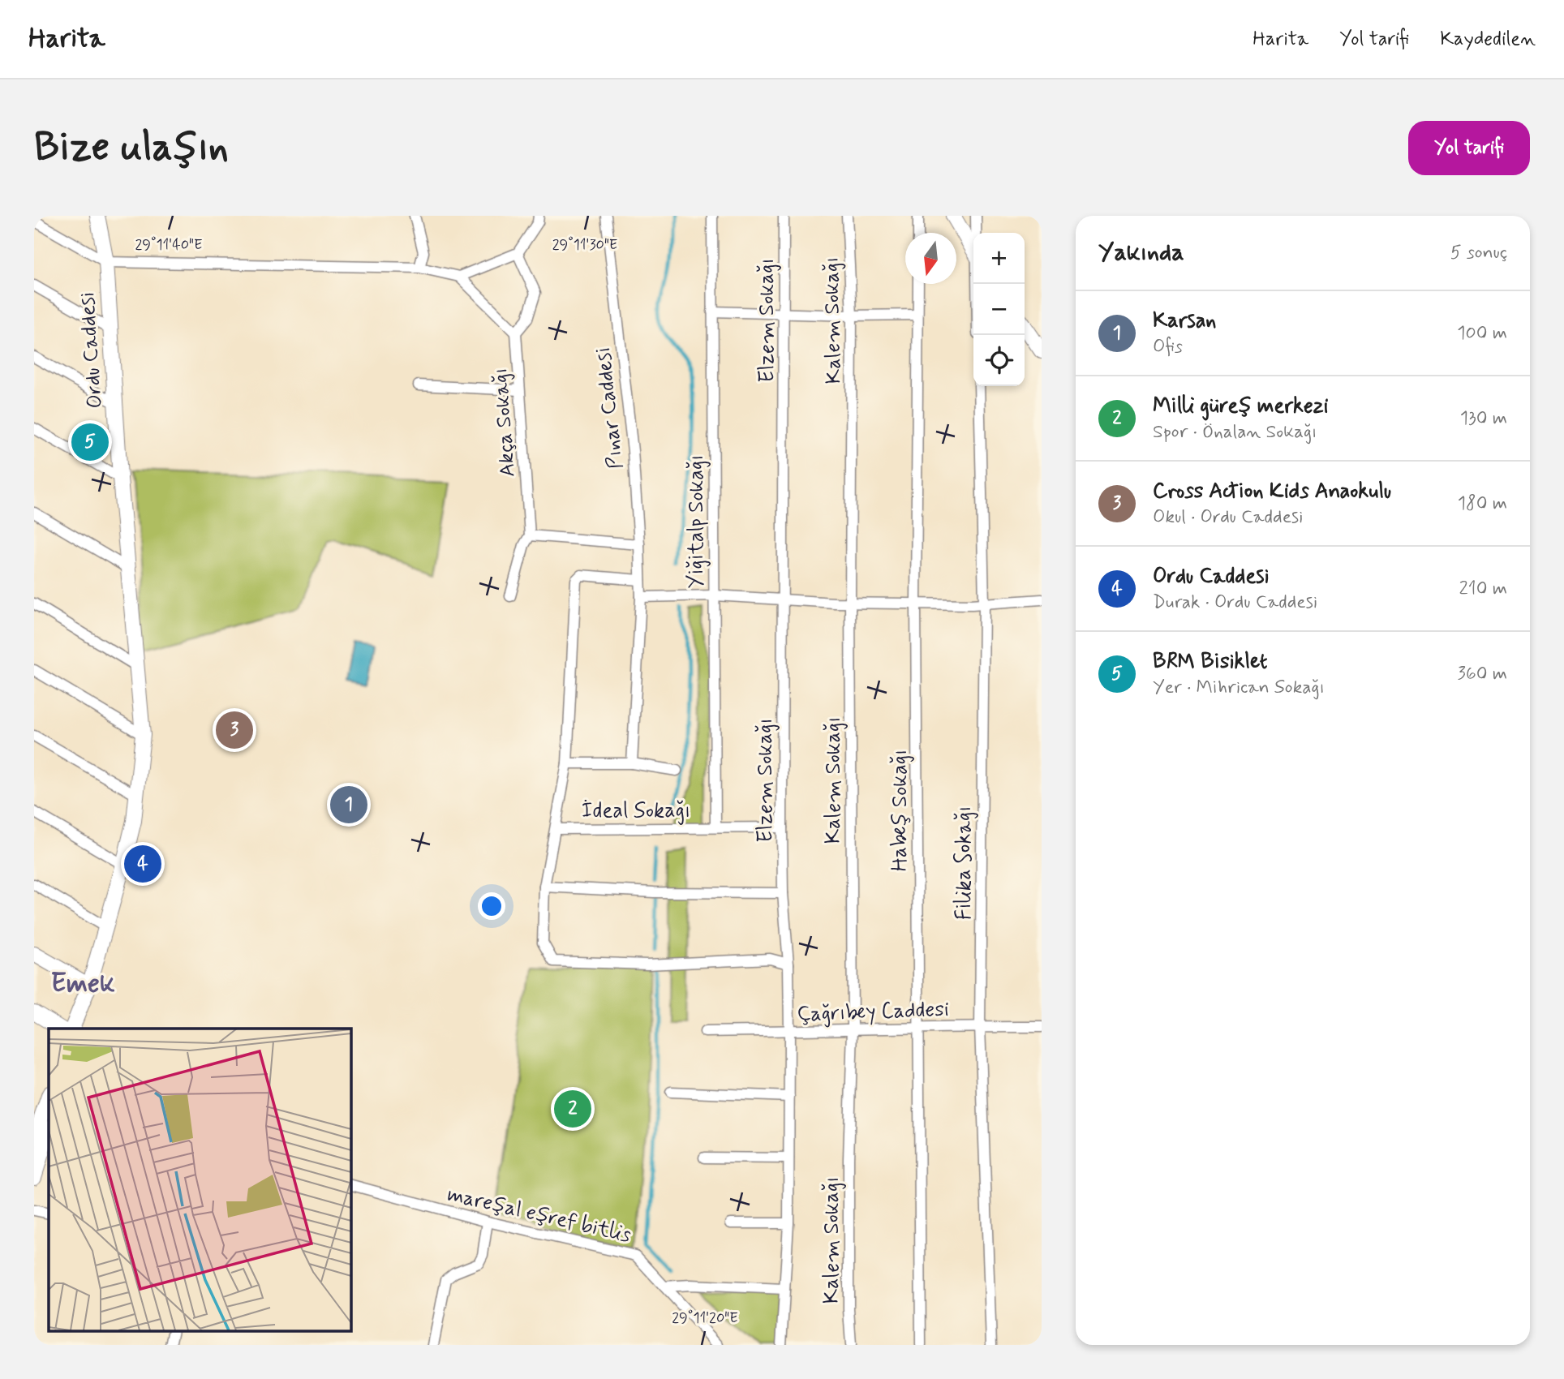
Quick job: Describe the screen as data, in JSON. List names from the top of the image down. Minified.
{"streets":{"main road":["Ordu Caddesi"],"street":["Elzem Sokağı","Kalem Sokağı","Pınar Caddesi","Akça Sokağı","Yiğitalp Sokağı","İdeal Sokağı","Habeş Sokağı","Filika Sokağı","Çağrıbey Caddesi","mareşal eşref bitlis"]},"crossings":[["Elzem Sokağı","İdeal Sokağı"],["Elzem Sokağı","Çağrıbey Caddesi"],["Kalem Sokağı","Çağrıbey Caddesi"],["Yiğitalp Sokağı","İdeal Sokağı"],["Habeş Sokağı","Çağrıbey Caddesi"],["Filika Sokağı","Çağrıbey Caddesi"]],"districts":["Emek"],"north":"bottom","page":{"header":"Harita","nav":["Harita","Yol tarifi","Kaydedilen"],"buttons":"Yol tarifi","title":"Bize ulaşın","heading":["Yakında","5 sonuç"],"map_buttons":["+","−"],"list":[{"mark":"1","name":"Karsan","note":"Ofis","value":"100 m"},{"mark":"2","name":"Milli güreş merkezi","note":"Spor · Önalan Sokağı","value":"130 m"},{"mark":"3","name":"Cross Action Kids Anaokulu","note":"Okul · Ordu Caddesi","value":"180 m"},{"mark":"4","name":"Ordu Caddesi","note":"Durak · Ordu Caddesi","value":"210 m"},{"mark":"5","name":"BRM Bisiklet","note":"Yer · Mihrican Sokağı","value":"360 m"}],"pins":["5","3","1","4","2"]},"coordinates":["29°11'30\"E","29°11'40\"E","29°11'20\"E"]}
